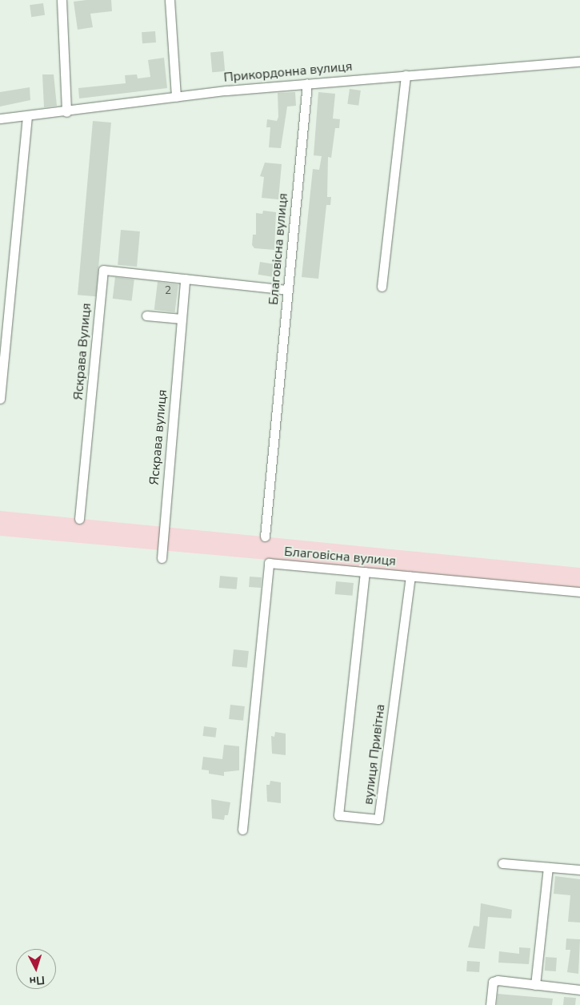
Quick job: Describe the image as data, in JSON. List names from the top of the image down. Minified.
{"streets":{"street":["Прикордонна вулиця","Благовісна вулиця","Яскрава Вулиця","Яскрава вулиця","вулиця Привітна"]},"crossings":[["Прикордонна вулиця","Благовісна вулиця"],["Благовісна вулиця","вулиця Привітна"],["Яскрава Вулиця","Яскрава вулиця"]],"house_numbers":["2"],"north":"bottom"}
